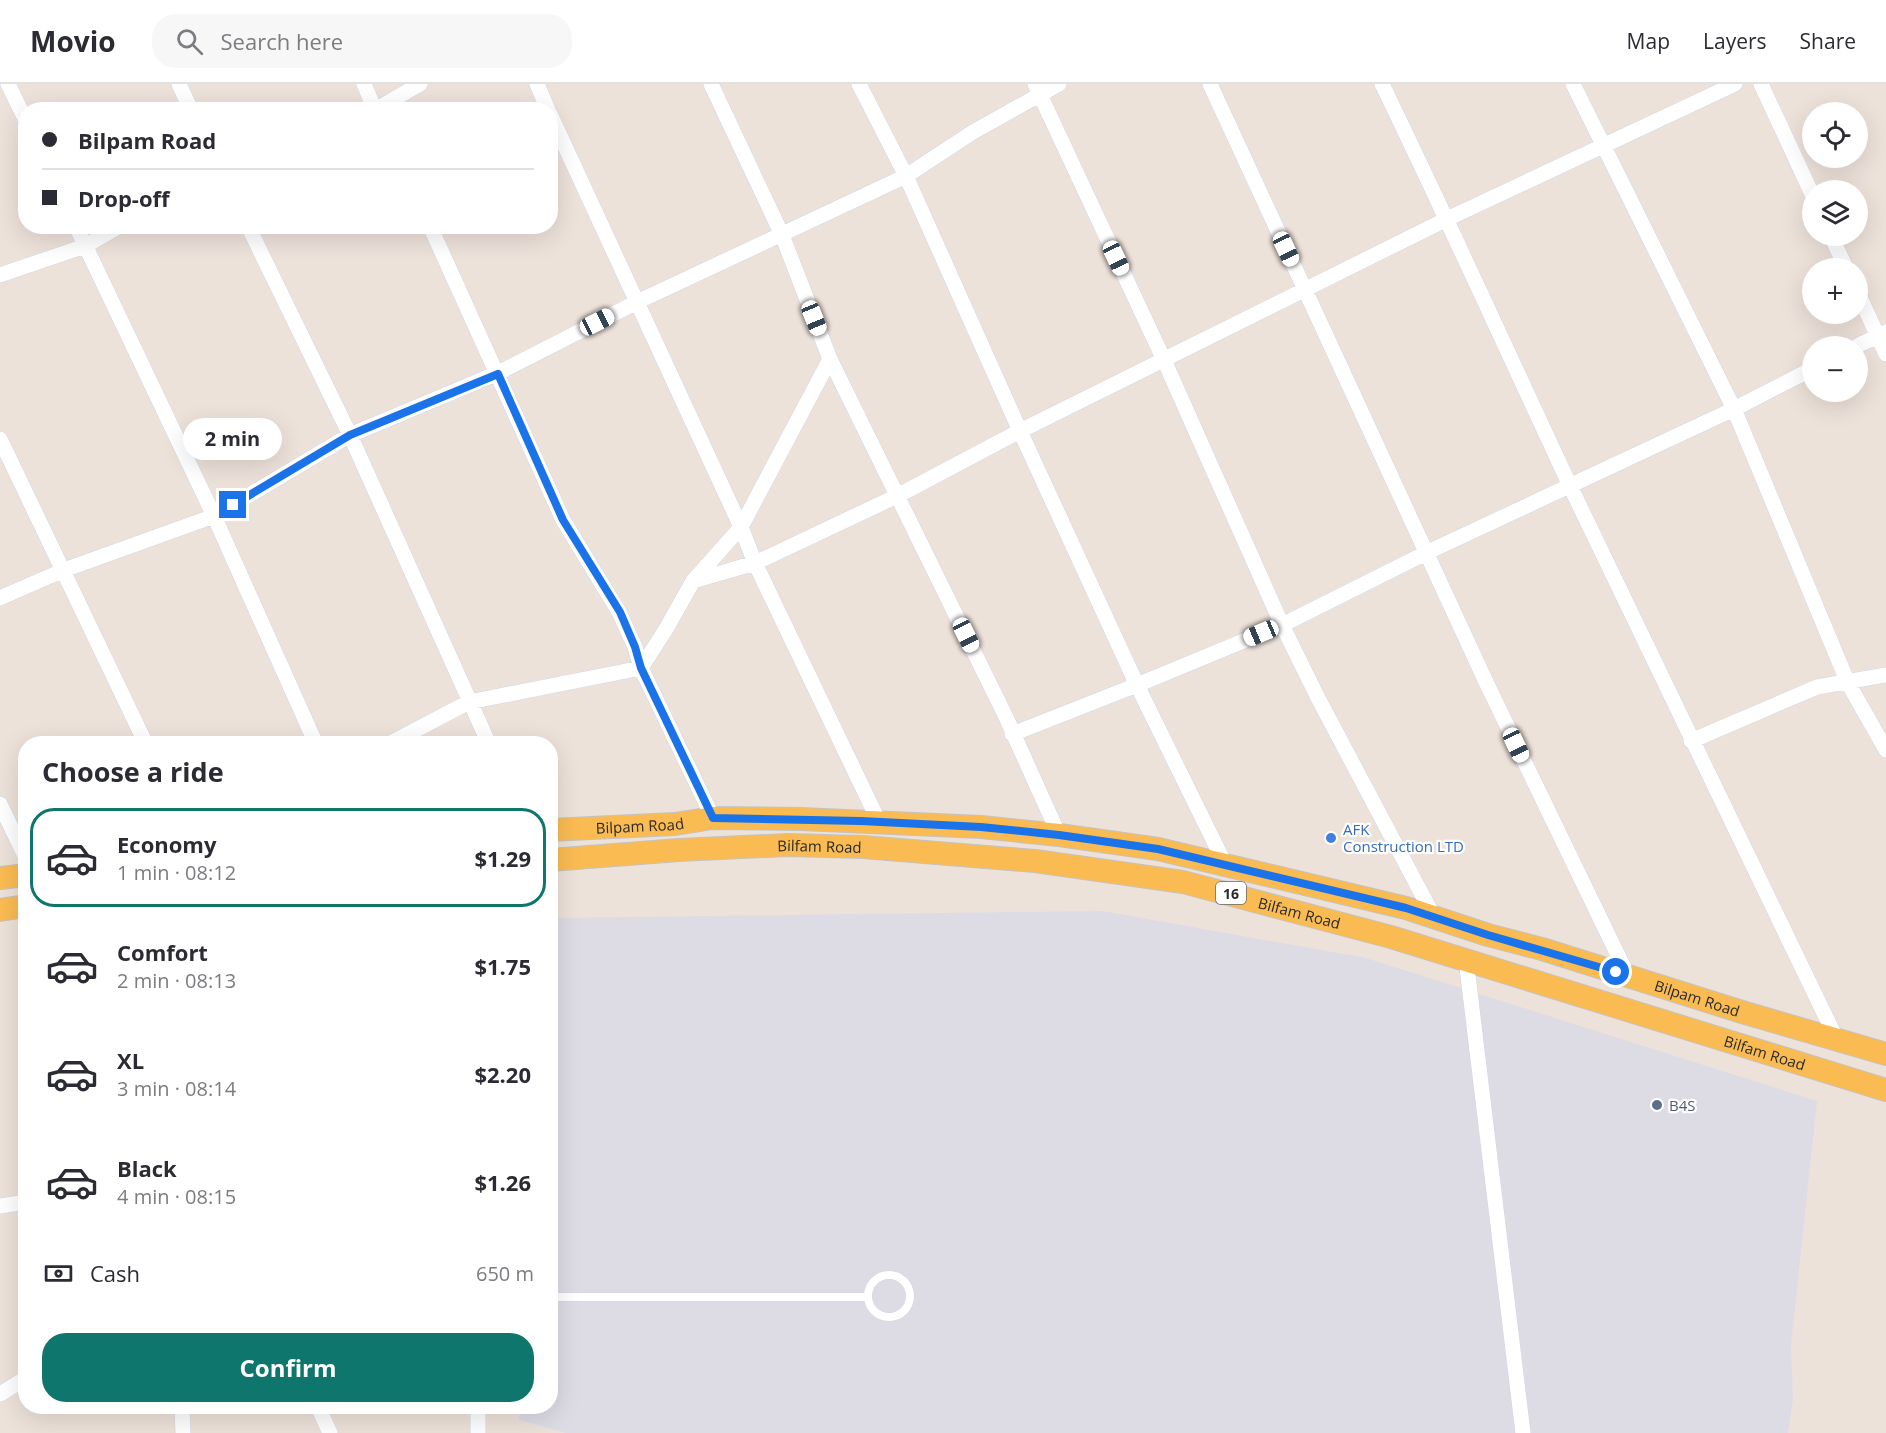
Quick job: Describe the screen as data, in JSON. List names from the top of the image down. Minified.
{"streets":{"main road":["Bilpam Road","Bilfam Road","16"]},"places":["AFK Construction LTD","B4S"],"page":{"header":"Movio","search":"Search here","nav":["Map","Layers","Share"],"map_buttons":["+","−"],"banner":["Bilpam Road","Drop-off"],"bubble":"2 min","heading":"Choose a ride","list":[{"name":"Economy","note":"1 min · 08:12","value":"$1.29"},{"name":"Comfort","note":"2 min · 08:13","value":"$1.75"},{"name":"XL","note":"3 min · 08:14","value":"$2.20"},{"name":"Black","note":"4 min · 08:15","value":"$1.26"}],"pay":["Cash","650 m"],"buttons":"Confirm"}}
